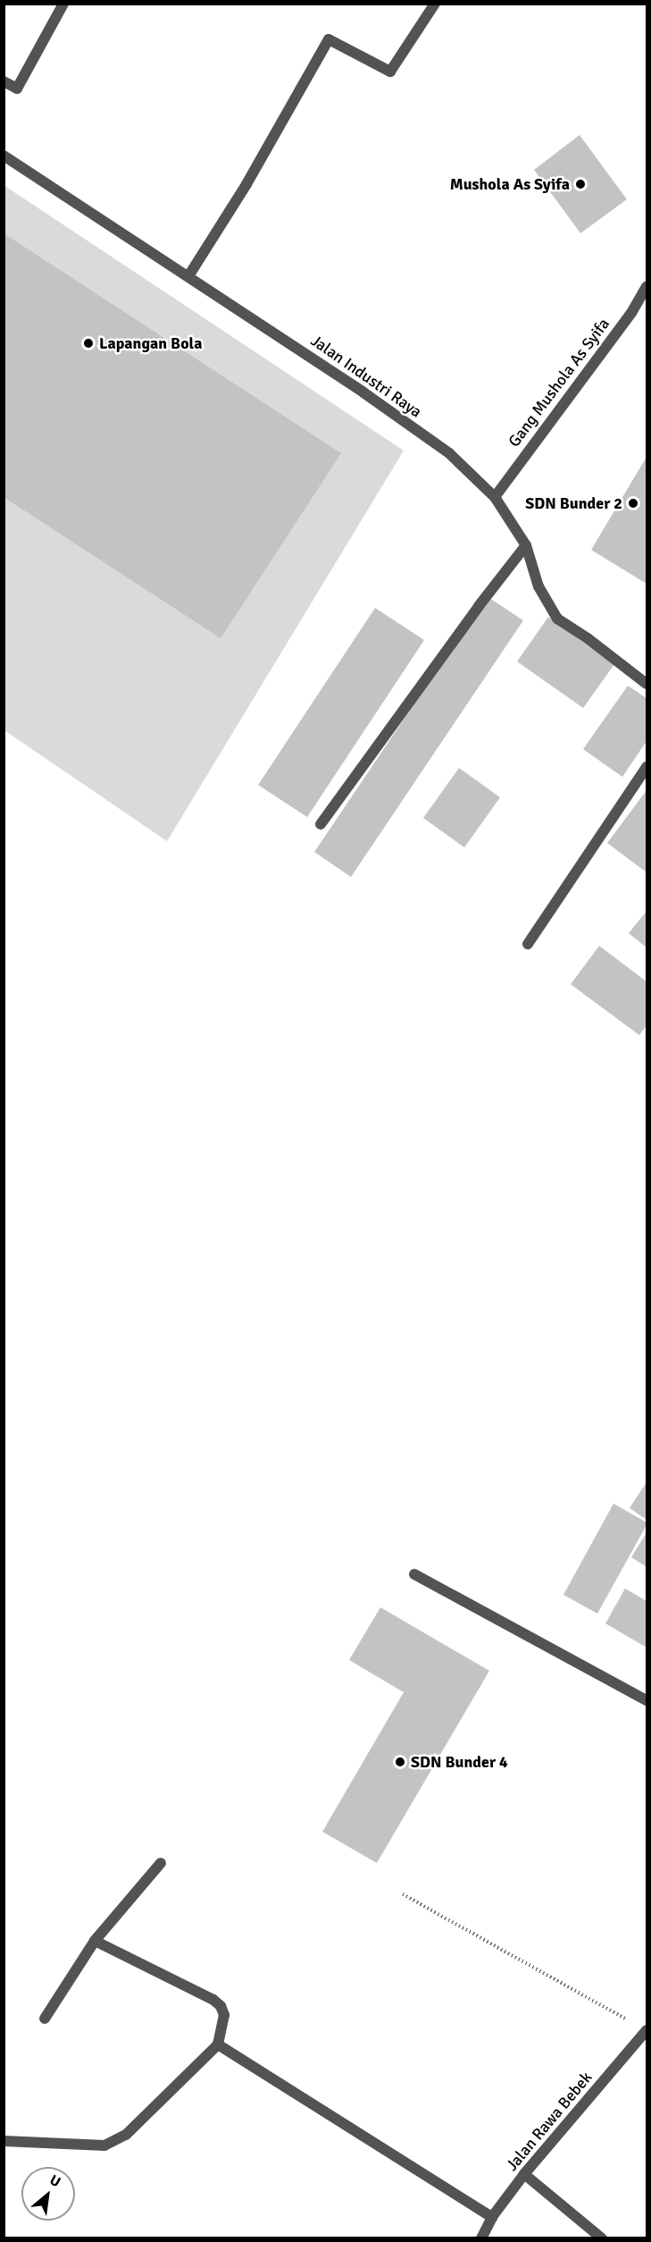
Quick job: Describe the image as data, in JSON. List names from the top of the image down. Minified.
{"streets":{"street":["Jalan Industri Raya","Gang Mushola As Syifa","Jalan Rawa Bebek"]},"crossings":[["Jalan Industri Raya","Gang Mushola As Syifa"]],"places":["Mushola As Syifa","Lapangan Bola","SDN Bunder 2","SDN Bunder 4"],"north":"top right"}
